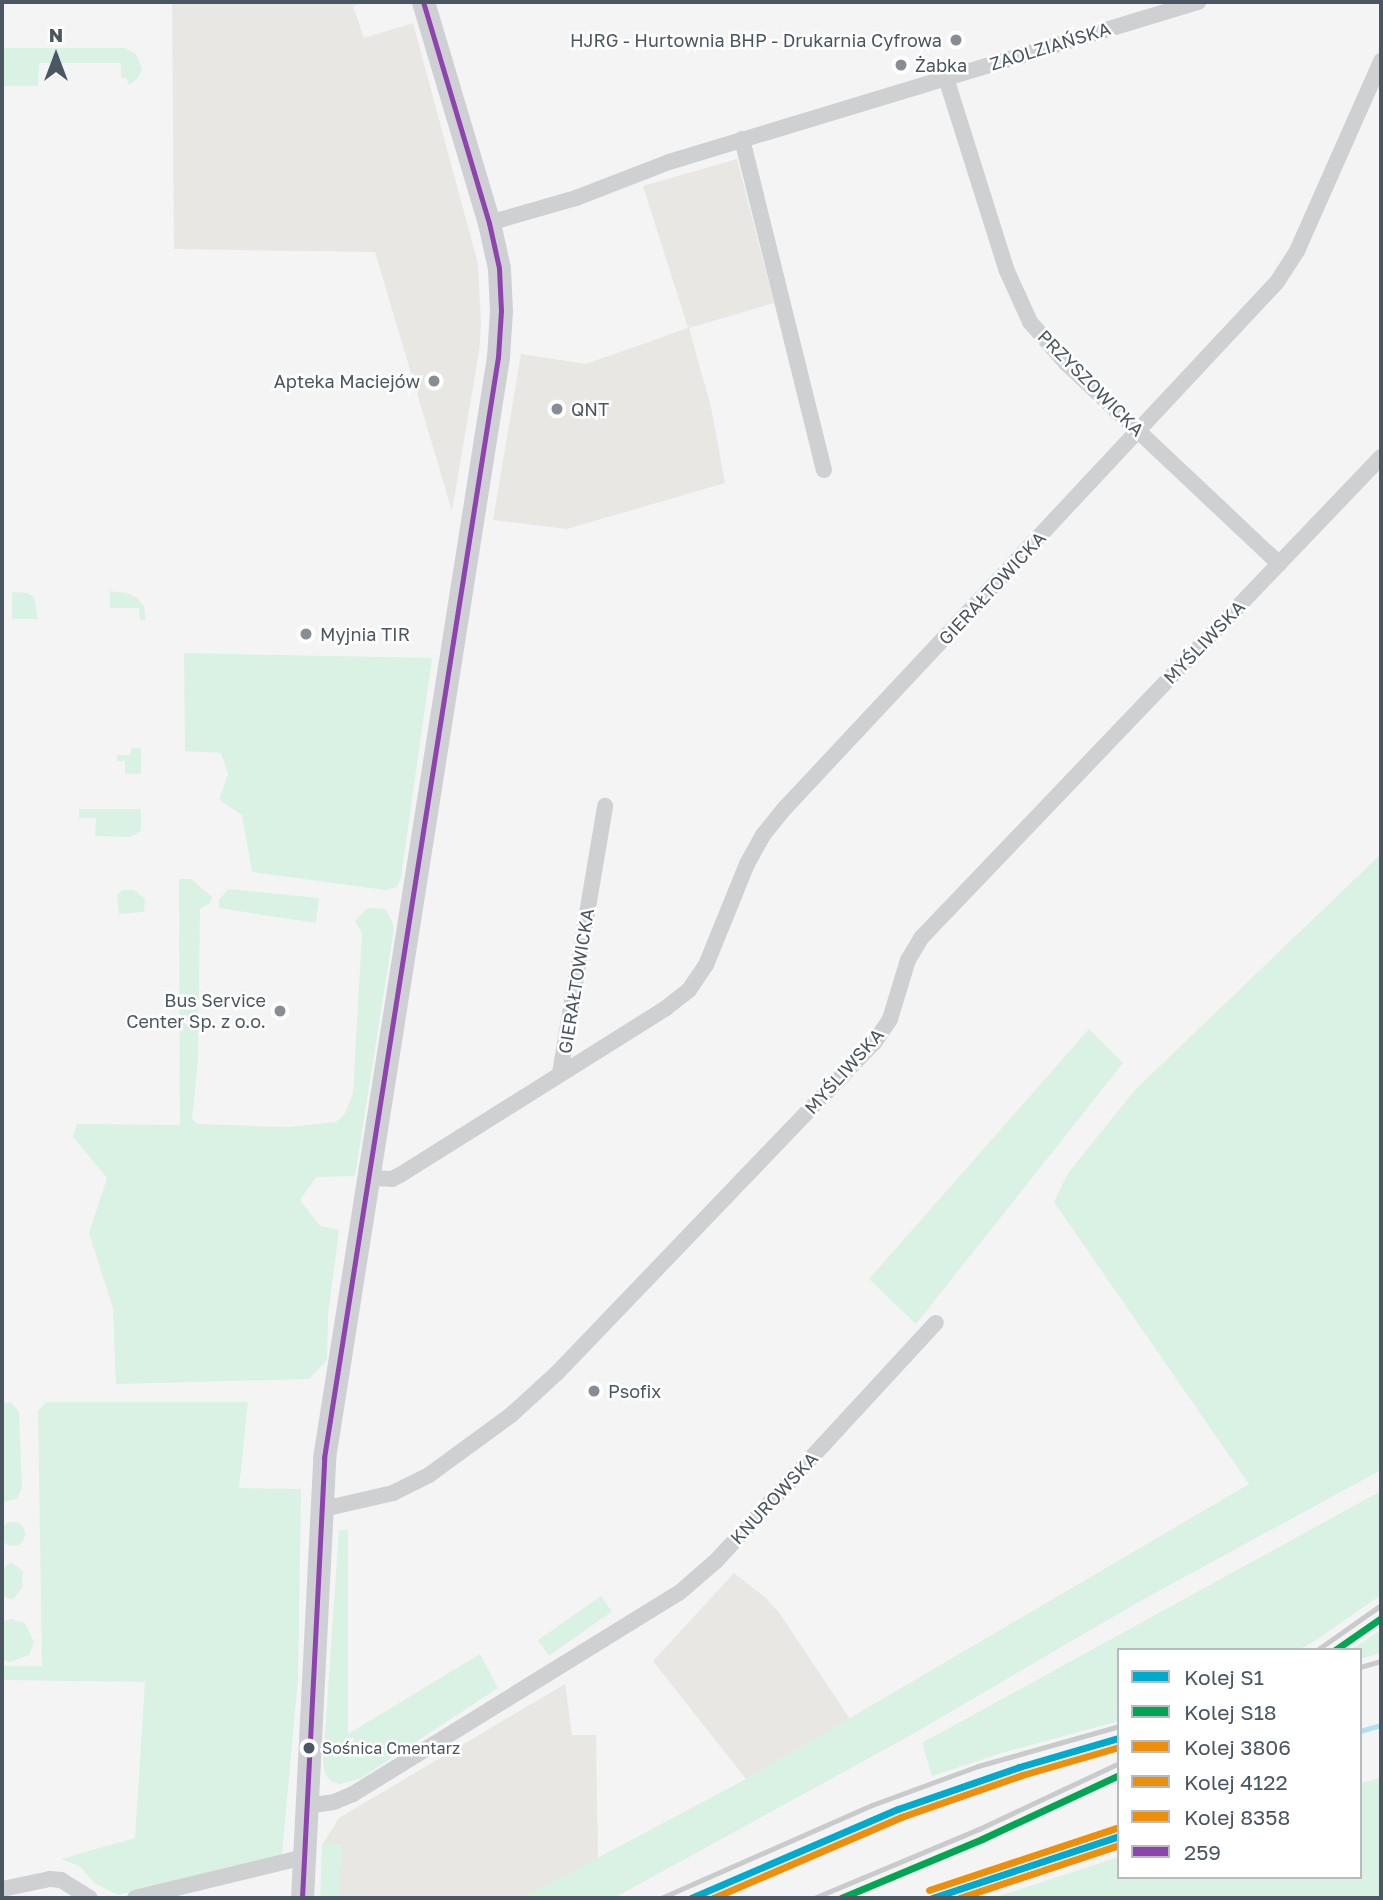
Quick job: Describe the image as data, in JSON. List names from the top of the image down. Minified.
{"streets":{"street":["ZAOLZIAŃSKA","PRZYSZOWICKA","GIERAŁTOWICKA","MYŚLIWSKA","KNUROWSKA"]},"crossings":[["ZAOLZIAŃSKA","PRZYSZOWICKA"],["PRZYSZOWICKA","GIERAŁTOWICKA"],["PRZYSZOWICKA","MYŚLIWSKA"]],"places":["HJRG - Hurtownia BHP - Drukarnia Cyfrowa","Żabka","Apteka Maciejów","QNT","Myjnia TIR","Bus Service Center Sp. z o.o.","Psofix","Sośnica Cmentarz"],"lines":["transit line 259","rail line S18","rail line S1","rail line 3806","rail line 8358","rail line 4122"],"legend":["Kolej S1","Kolej S18","Kolej 3806","Kolej 4122","Kolej 8358","259"],"north":"top"}
